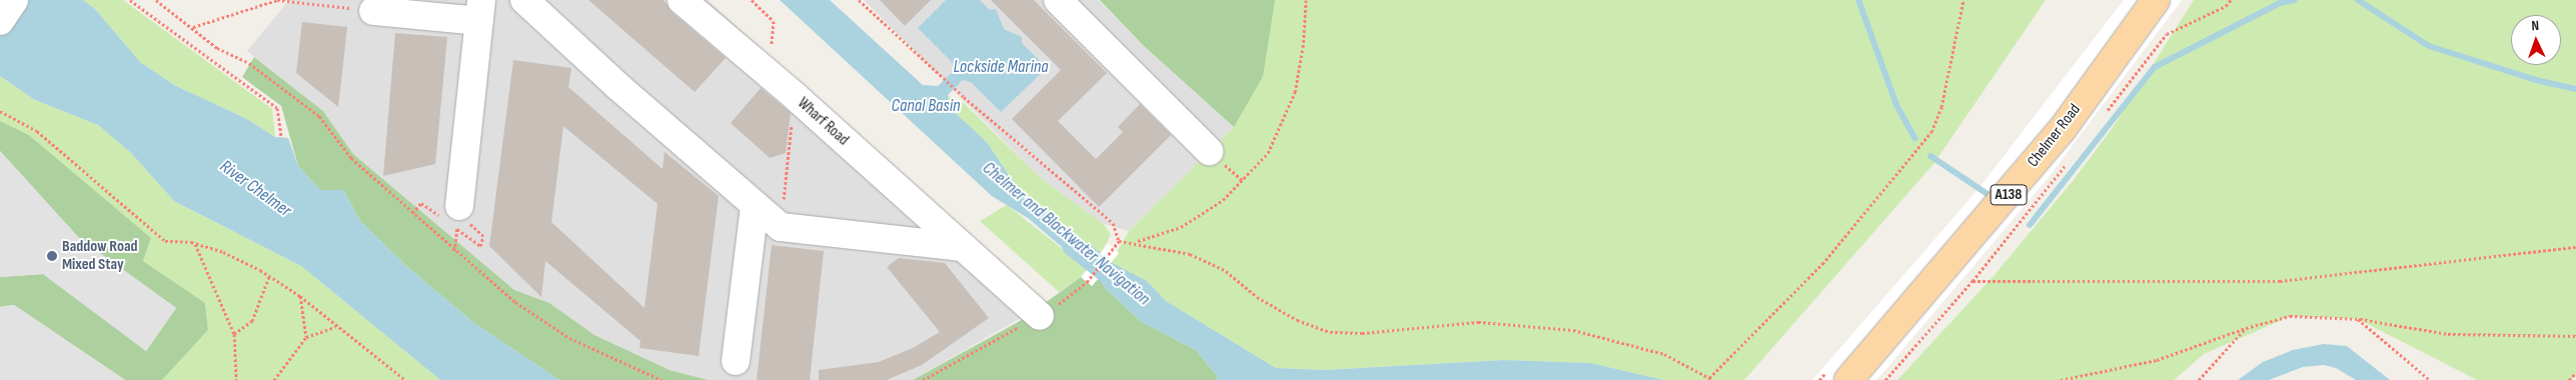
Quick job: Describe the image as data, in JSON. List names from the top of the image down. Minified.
{"streets":{"main road":["Chelmer Road","A138"],"street":["Wharf Road"]},"water":["Lockside Marina","Canal Basin","River Chelmer","Chelmer and Blackwater Navigation"],"places":["Baddow Road Mixed Stay"],"north":"top"}
